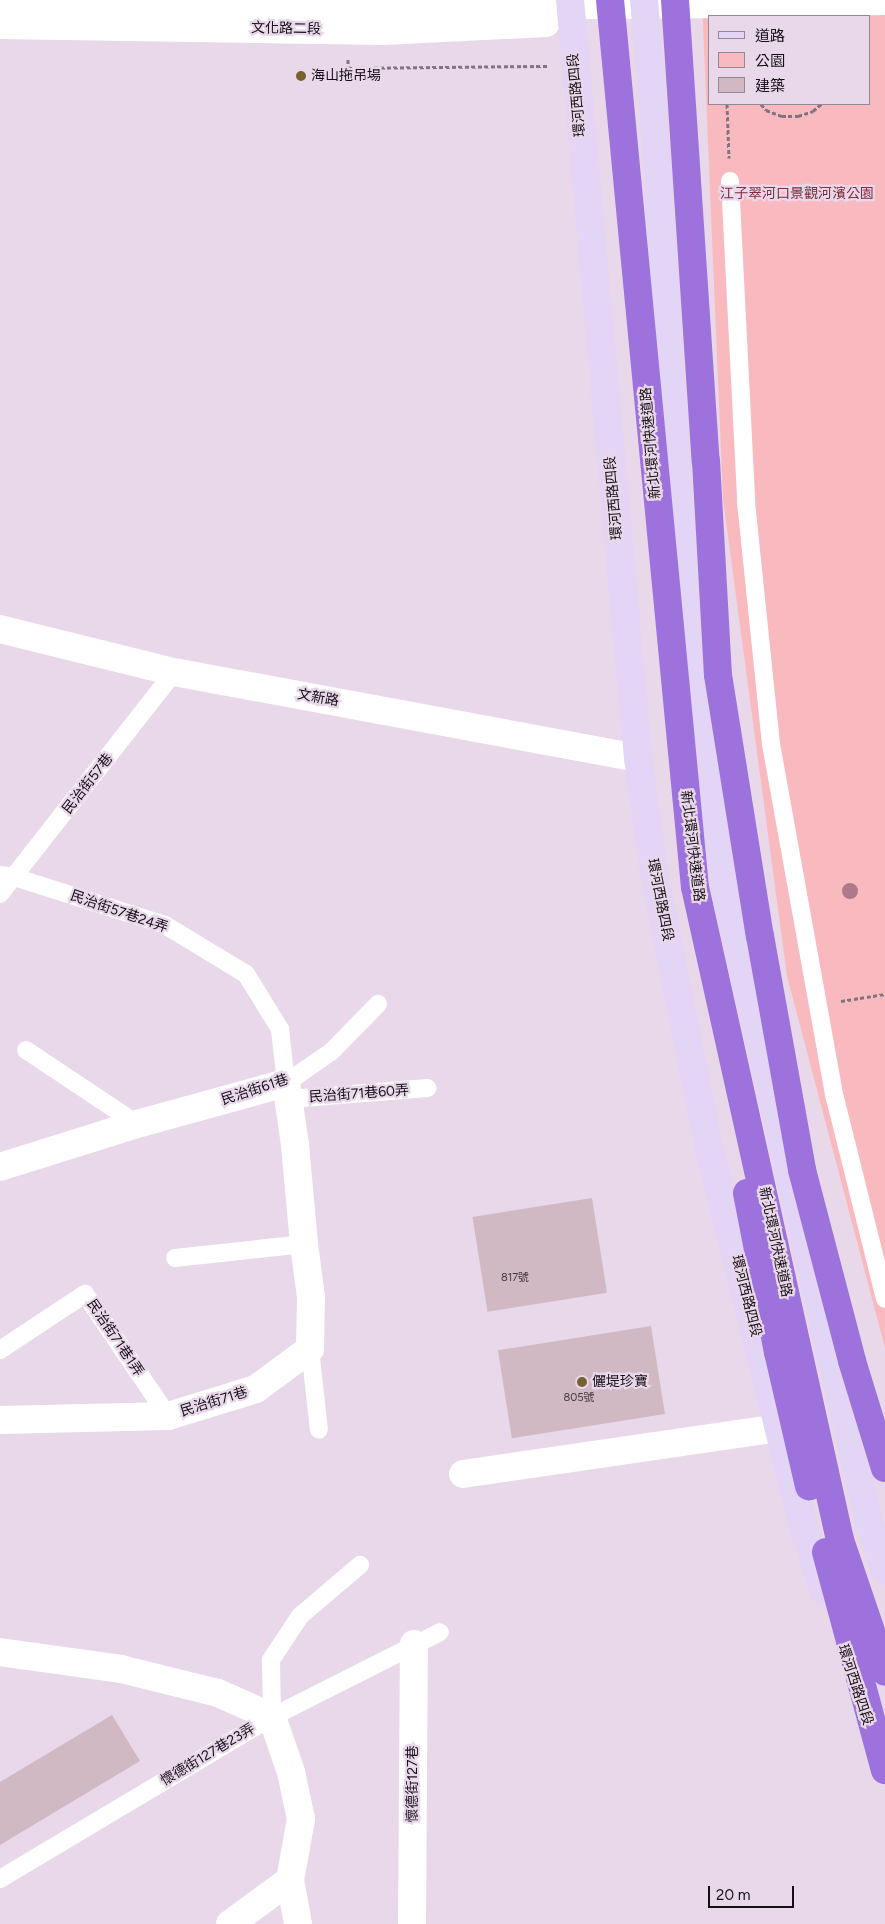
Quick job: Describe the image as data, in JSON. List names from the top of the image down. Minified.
{"streets":{"highway":["新北環河快速道路"],"main road":["環河西路四段"],"street":["文化路二段","文新路","民治街61巷","民治街71巷","懷德街127巷23弄","懷德街127巷"],"lane":["民治街57巷","民治街57巷24弄","民治街71巷60弄","民治街71巷1弄"]},"crossings":[["文化路二段","環河西路四段"],["環河西路四段","文新路"],["文新路","民治街57巷"],["民治街57巷","民治街57巷24弄"],["民治街57巷24弄","民治街61巷"],["民治街57巷24弄","民治街71巷60弄"],["民治街61巷","民治街71巷60弄"],["民治街71巷1弄","民治街71巷"]],"parks":["江子翠河口景觀河濱公園"],"places":["海山拖吊場","儷堤珍寶"],"house_numbers":["817號","805號"],"legend":["道路","公園","建築"],"scale_bar":"20 m"}
